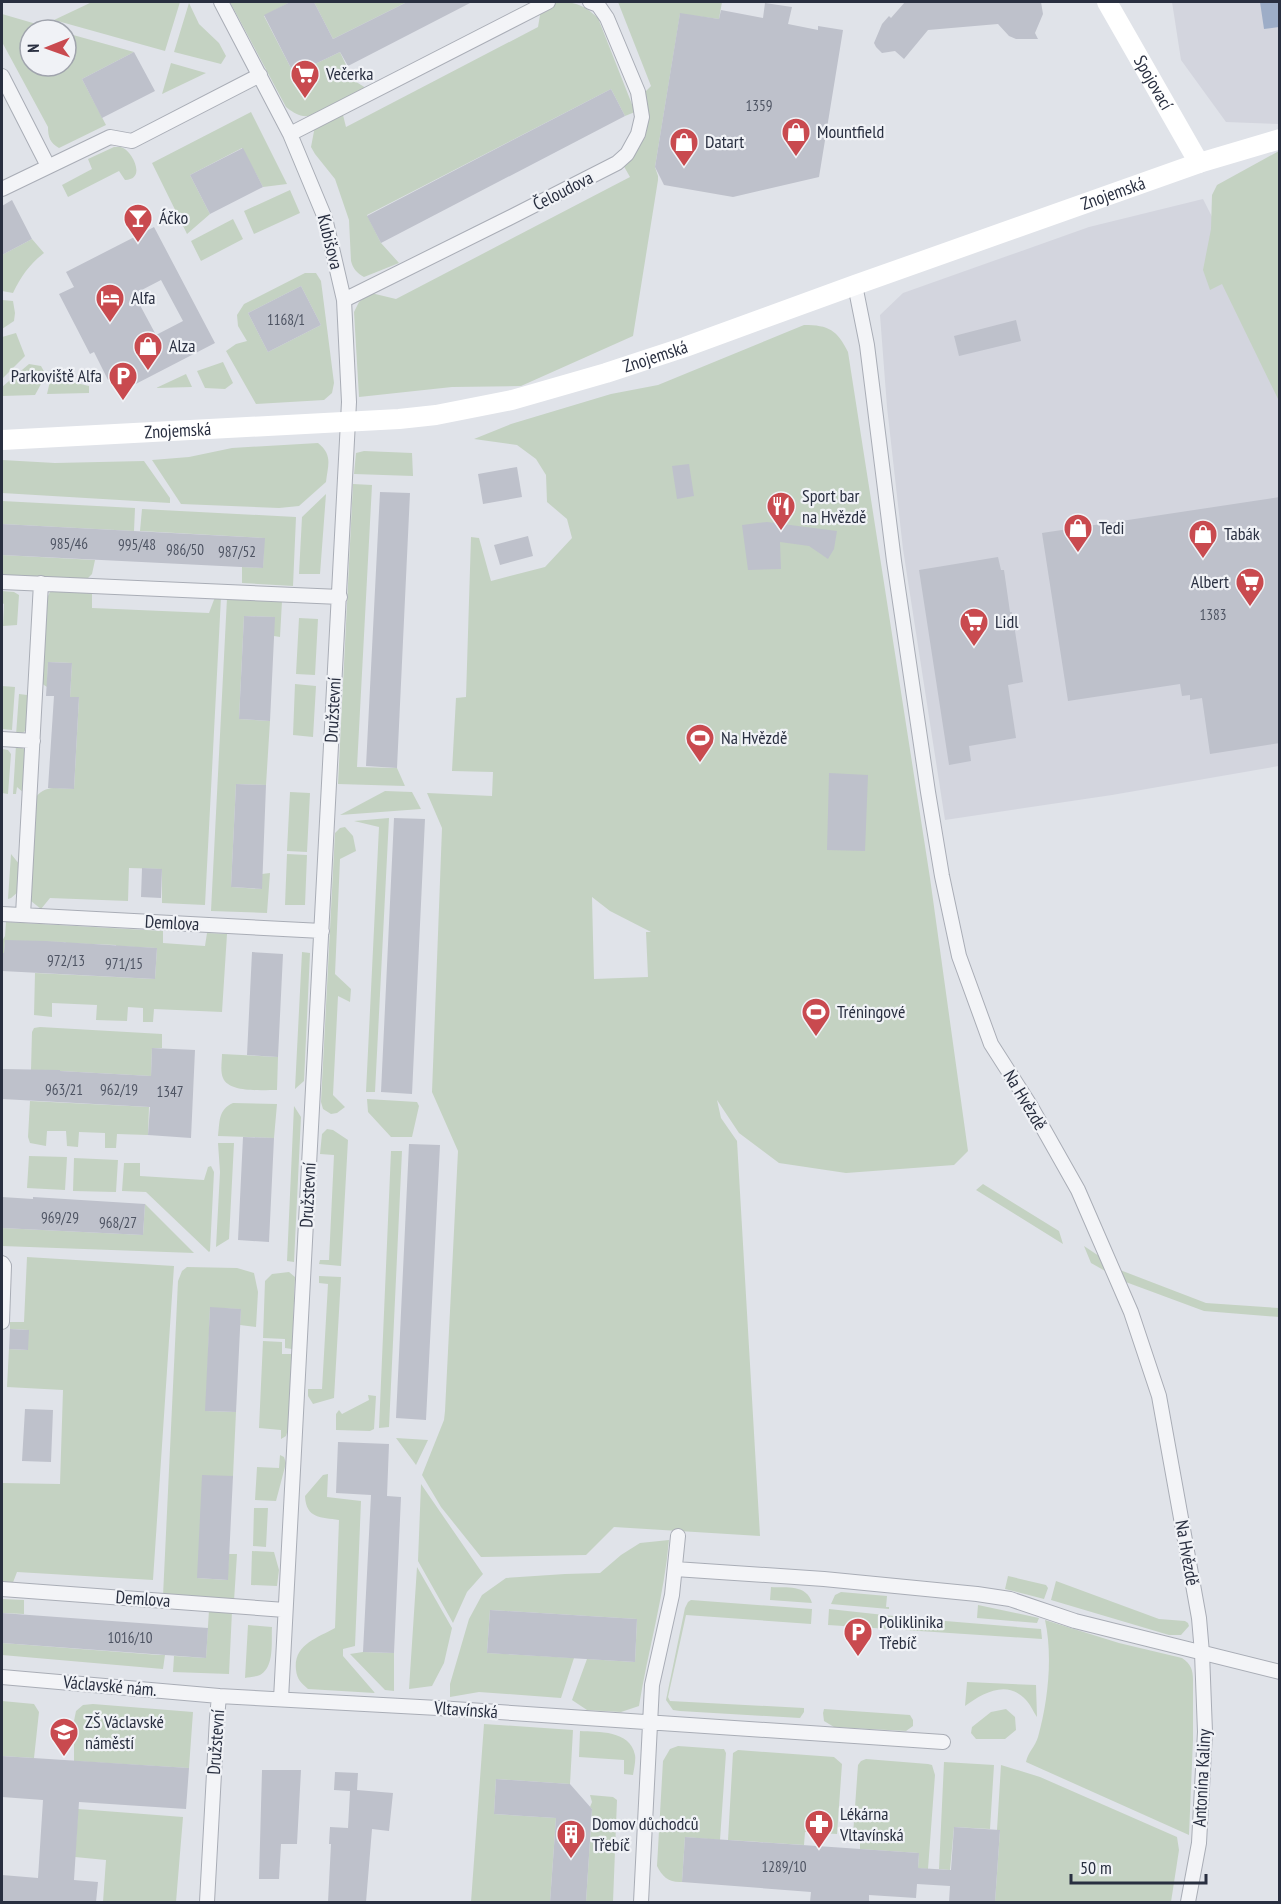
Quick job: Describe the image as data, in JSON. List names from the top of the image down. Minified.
{"streets":{"street":["Spojovací","Čeloudova","Znojemská","Kubišova","Družstevní","Demlova","Na Hvězdě","Václavské nám.","Vltavínská","Antonína Kaliny"]},"crossings":[["Spojovací","Znojemská"],["Čeloudova","Kubišova"],["Znojemská","Kubišova"],["Znojemská","Družstevní"],["Znojemská","Na Hvězdě"],["Kubišova","Družstevní"],["Družstevní","Demlova"],["Družstevní","Václavské nám."],["Družstevní","Vltavínská"],["Na Hvězdě","Antonína Kaliny"]],"places":{"supermarket":["Večerka","Albert","Lidl"],"shop":["Mountfield","Datart","Alza","Tedi","Tabák"],"bar":["Áčko"],"hotel":["Alfa"],"parking":["Parkoviště Alfa","Poliklinika Třebíč"],"restaurant":["Sport bar na Hvězdě"],"sports":["Na Hvězdě","Tréningové"],"school or university":["ZŠ Václavské náměstí"],"pharmacy":["Lékárna Vltavínská"],"building":["Domov důchodců Třebíč"]},"house_numbers":["1359","1168/1","985/46","995/48","986/50","987/52","1383","972/13","971/15","963/21","962/19","1347","969/29","968/27","1016/10","1289/10"],"scale_bar":"50 m","north":"left"}
